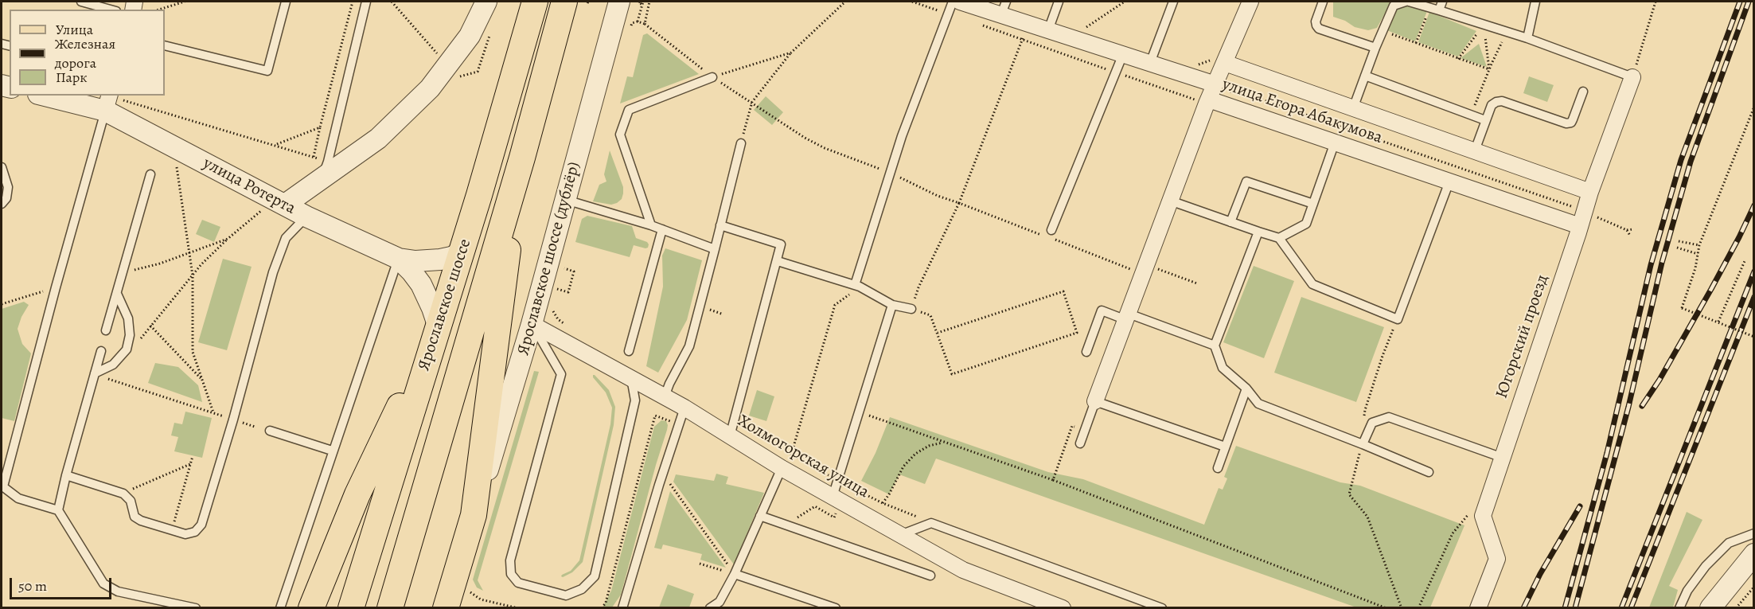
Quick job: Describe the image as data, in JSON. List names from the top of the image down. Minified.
{"streets":{"main road":["Ярославское шоссе (дублёр)","Ярославское шоссе"],"street":["улица Егора Абакумова","улица Ротерта","Югорский проезд","Холмогорская улица"]},"crossings":[["улица Егора Абакумова","Югорский проезд"],["улица Ротерта","Ярославское шоссе"],["Ярославское шоссе (дублёр)","Ярославское шоссе"],["Ярославское шоссе (дублёр)","Холмогорская улица"]],"legend":["Улица","Железная дорога","Парк"],"scale_bar":"50 m"}
